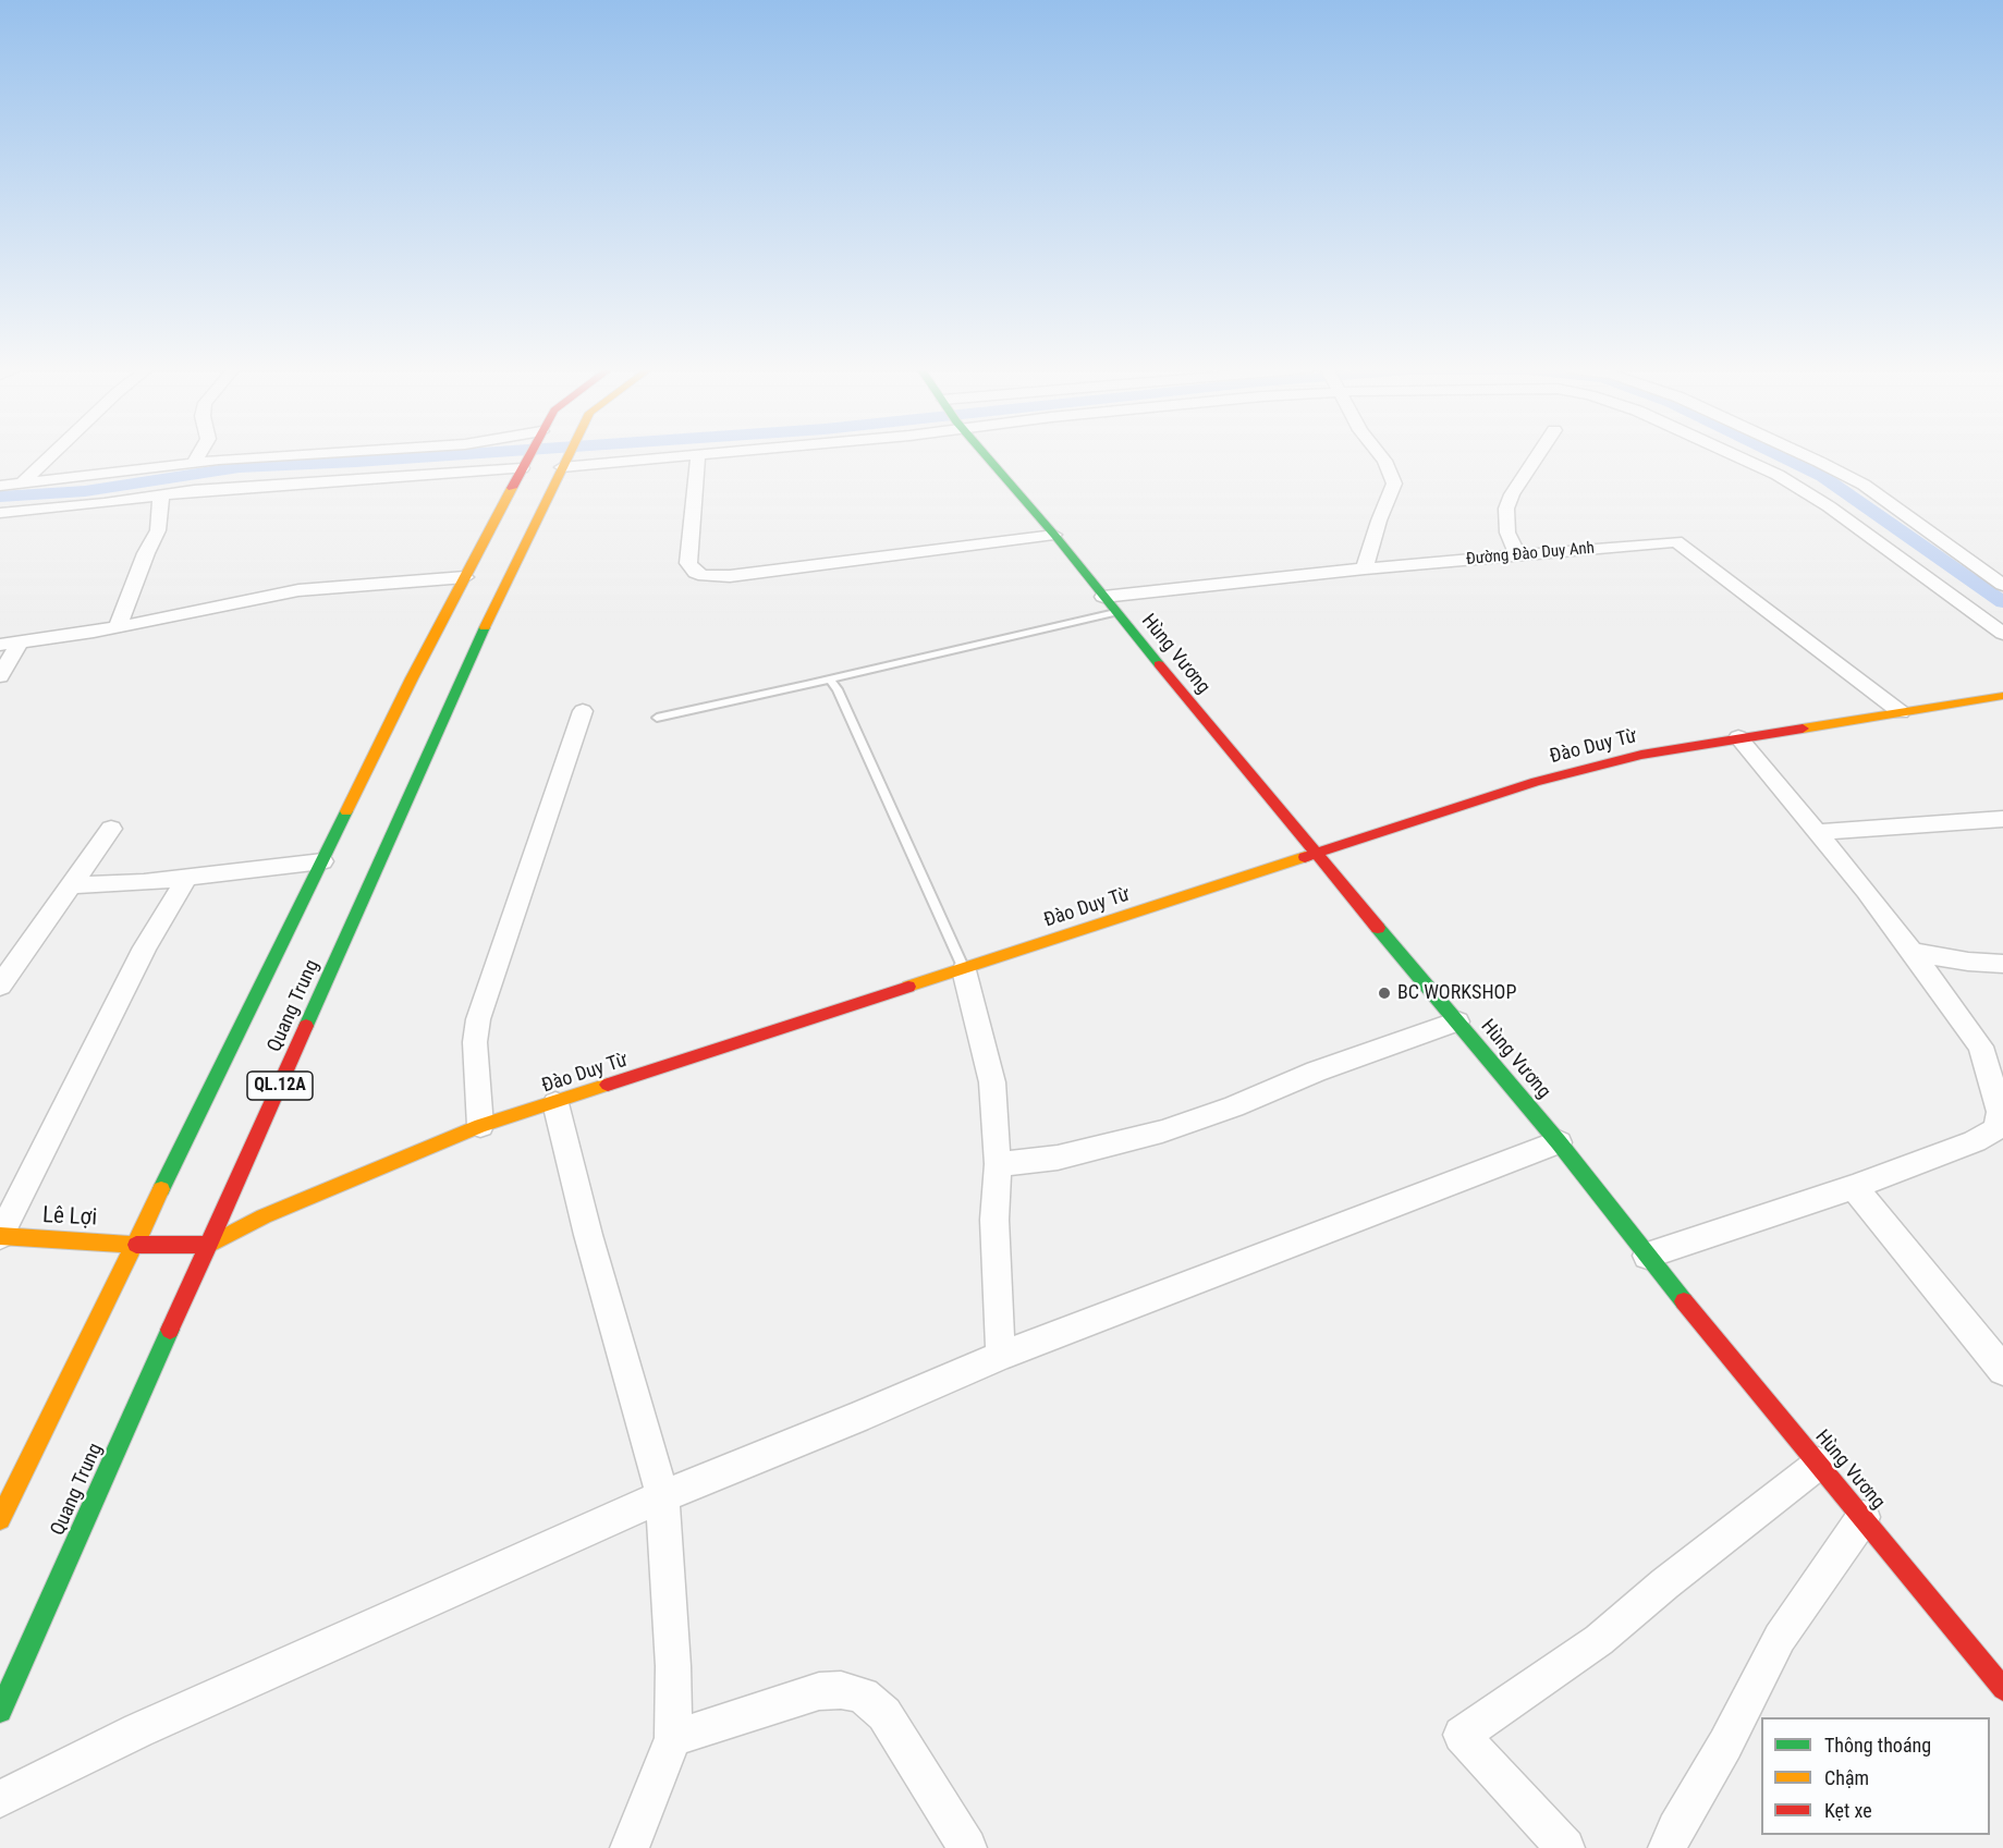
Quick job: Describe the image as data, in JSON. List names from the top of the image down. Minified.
{"streets":{"main road":["Hùng Vương","Đào Duy Từ","Quang Trung","QL.12A","Lê Lợi"],"street":["Đường Đào Duy Anh"]},"crossings":[["Đường Đào Duy Anh","Hùng Vương"],["Đường Đào Duy Anh","Đào Duy Từ"],["Hùng Vương","Đào Duy Từ"],["Đào Duy Từ","Quang Trung"],["Đào Duy Từ","Lê Lợi"],["Quang Trung","QL.12A"],["Quang Trung","Lê Lợi"]],"places":["BC WORKSHOP"],"legend":["Thông thoáng","Chậm","Kẹt xe"]}
